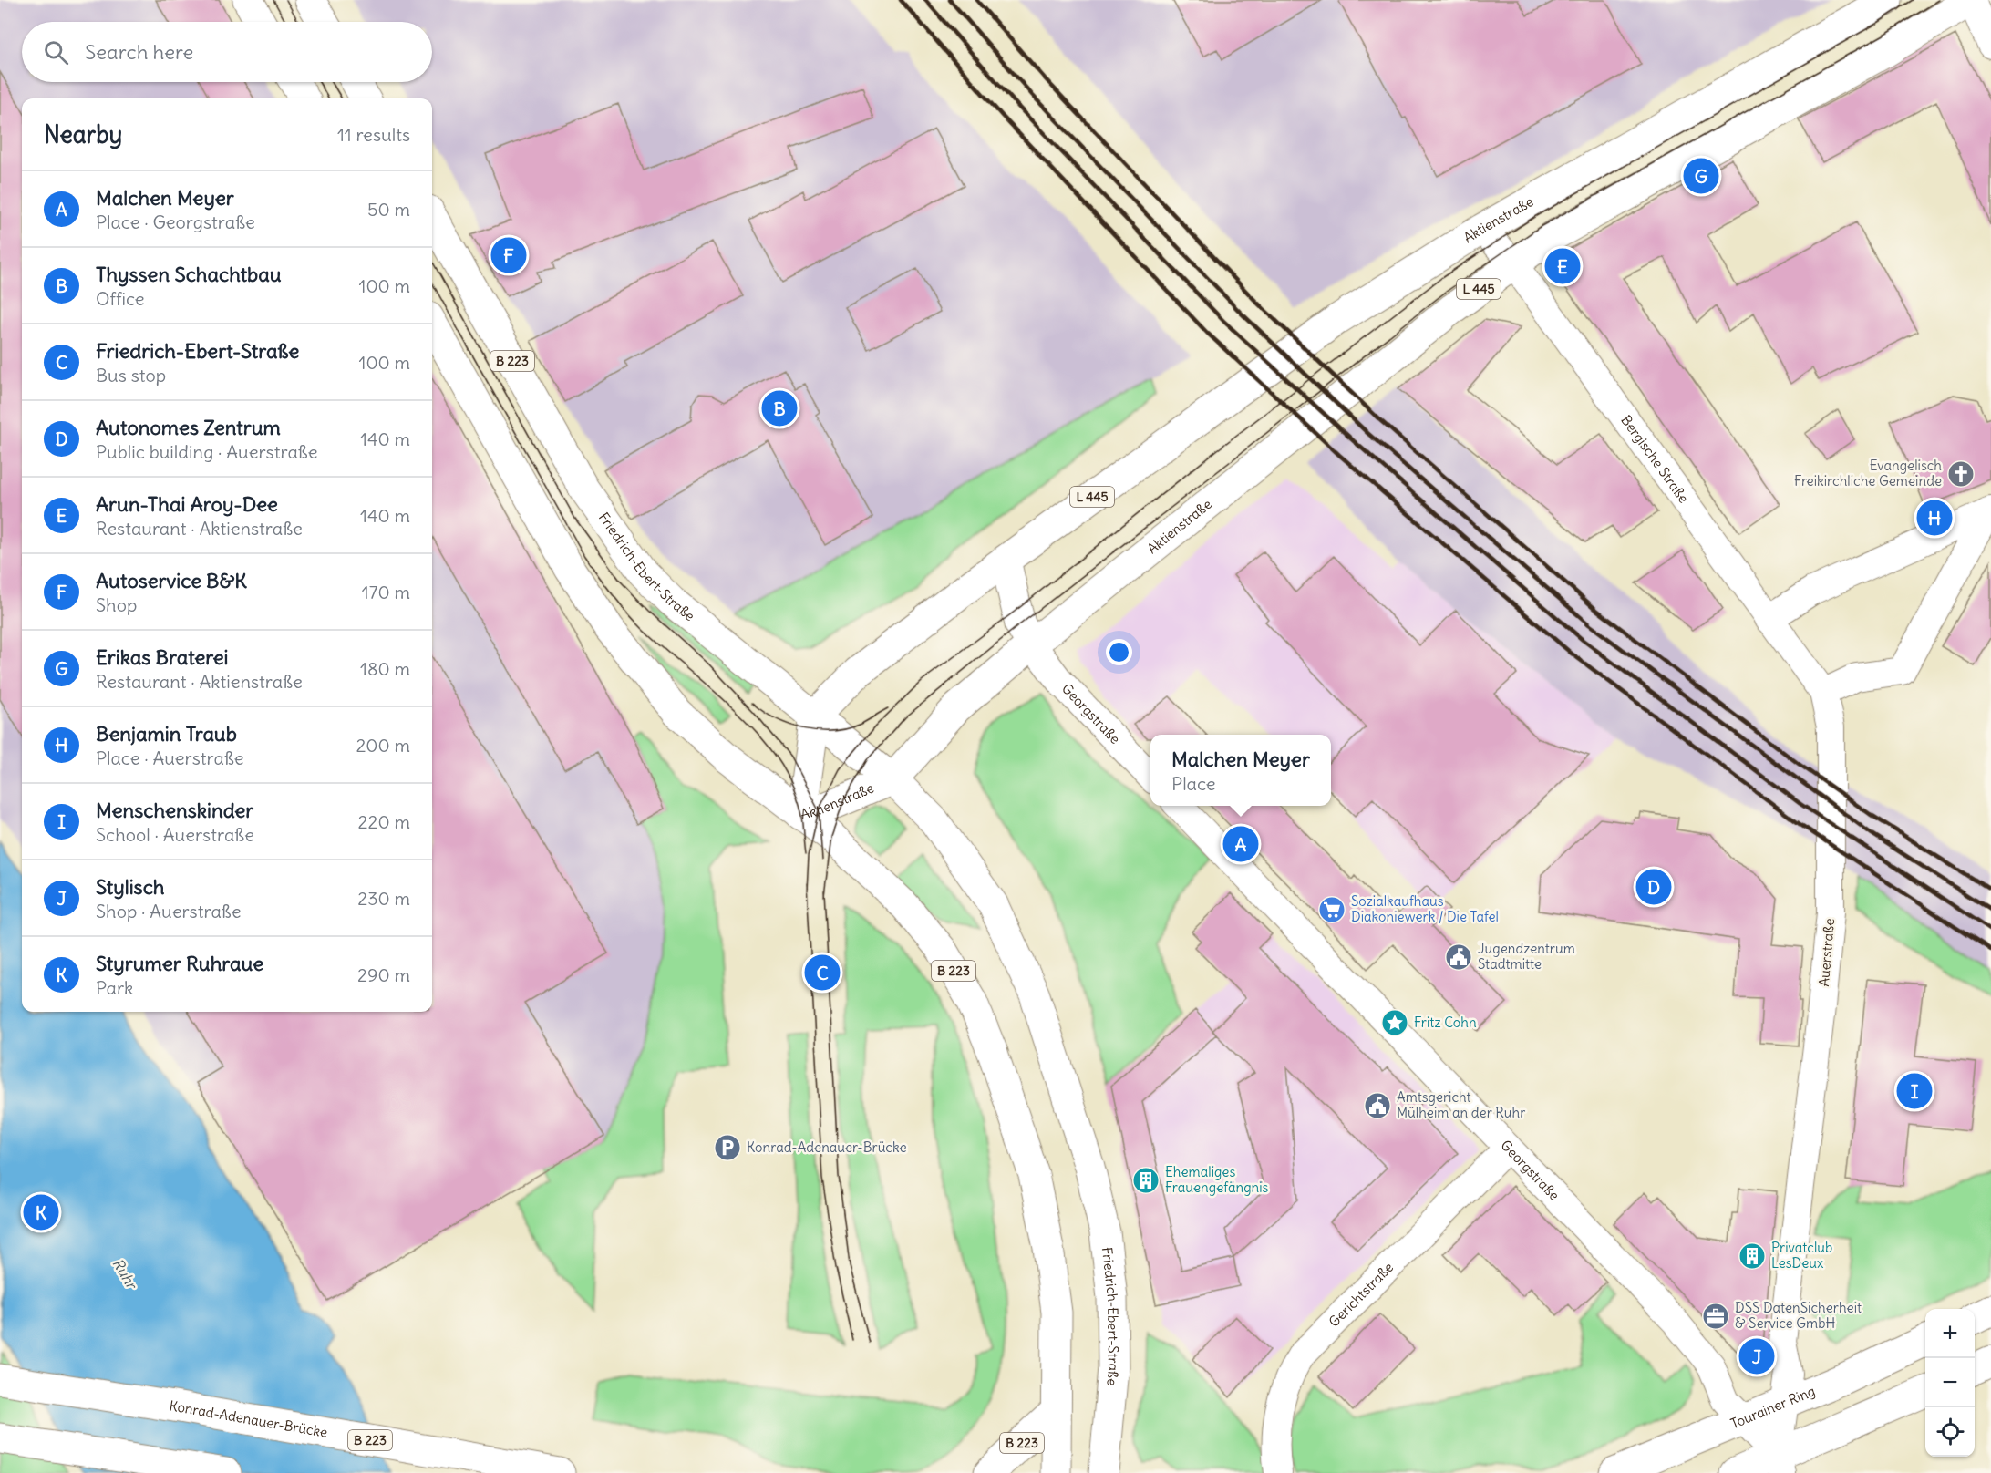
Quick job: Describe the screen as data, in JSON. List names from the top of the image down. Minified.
{"streets":{"main road":["Aktienstraße","L 445","B 223","Friedrich-Ebert-Straße","Tourainer Ring","Konrad-Adenauer-Brücke"],"street":["Bergische Straße","Georgstraße","Auerstraße","Gerichtstraße"]},"crossings":[["Aktienstraße","B 223"],["Aktienstraße","Bergische Straße"],["Aktienstraße","Friedrich-Ebert-Straße"],["Aktienstraße","Georgstraße"],["Bergische Straße","Auerstraße"],["Georgstraße","Auerstraße"],["Georgstraße","Gerichtstraße"],["Georgstraße","Tourainer Ring"],["Auerstraße","Tourainer Ring"]],"water":["Ruhr"],"places":{"church":["Evangelisch Freikirchliche Gemeinde"],"supermarket":["Sozialkaufhaus Diakoniewerk / Die Tafel"],"public building":["Jugendzentrum Stadtmitte","Amtsgericht Mülheim an der Ruhr"],"place":["Fritz Cohn"],"parking":["Konrad-Adenauer-Brücke"],"building":["Ehemaliges Frauengefängnis","Privatclub LesDeux"],"office":["DSS DatenSicherheit & Service GmbH"]},"page":{"search":"Search here","heading":["Nearby","11 results"],"pins":["G","F","E","B","H","A","D","C","I","K","J"],"list":[{"mark":"A","name":"Malchen Meyer","note":"Place · Georgstraße","value":"50 m"},{"mark":"B","name":"Thyssen Schachtbau","note":"Office","value":"100 m"},{"mark":"C","name":"Friedrich-Ebert-Straße","note":"Bus stop","value":"100 m"},{"mark":"D","name":"Autonomes Zentrum","note":"Public building · Auerstraße","value":"140 m"},{"mark":"E","name":"Arun-Thai Aroy-Dee","note":"Restaurant · Aktienstraße","value":"140 m"},{"mark":"F","name":"Autoservice B&K","note":"Shop","value":"170 m"},{"mark":"G","name":"Erikas Braterei","note":"Restaurant · Aktienstraße","value":"180 m"},{"mark":"H","name":"Benjamin Traub","note":"Place · Auerstraße","value":"200 m"},{"mark":"I","name":"Menschenskinder","note":"School · Auerstraße","value":"220 m"},{"mark":"J","name":"Stylisch","note":"Shop · Auerstraße","value":"230 m"},{"mark":"K","name":"Styrumer Ruhraue","note":"Park","value":"290 m"}],"popup":["Malchen Meyer","Place"],"map_buttons":["+","−"]}}
